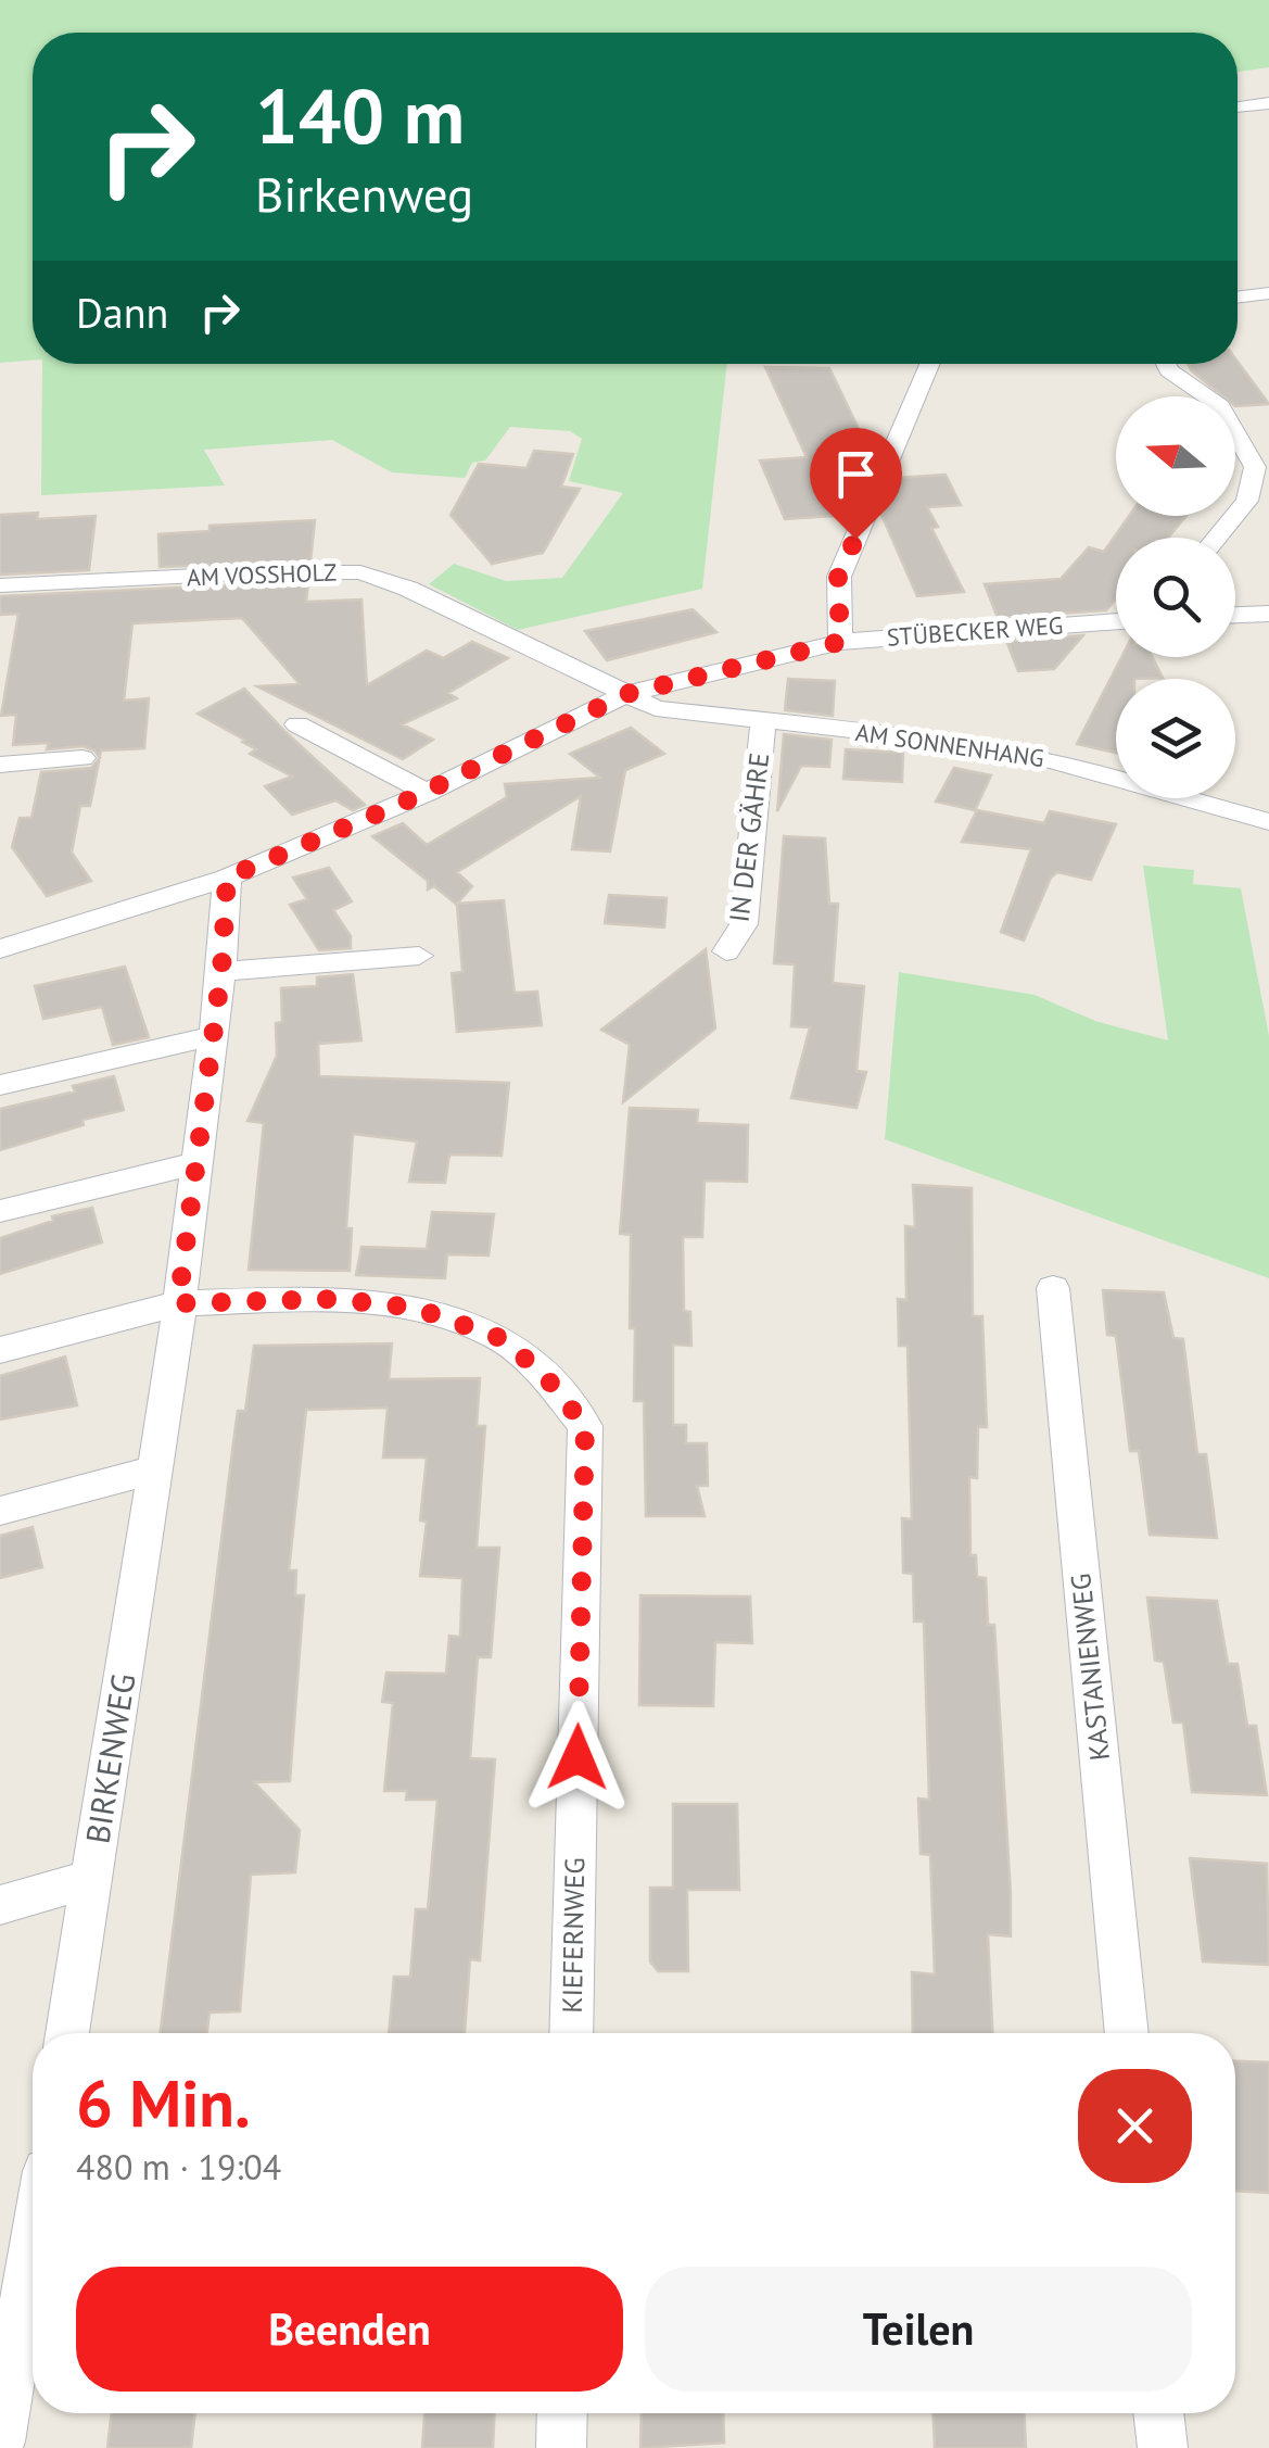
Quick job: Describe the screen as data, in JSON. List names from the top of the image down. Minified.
{"streets":{"street":["AM VOSSHOLZ","STÜBECKER WEG","AM SONNENHANG","IN DER GÄHRE","KASTANIENWEG","BIRKENWEG","KIEFERNWEG"]},"crossings":[["AM VOSSHOLZ","STÜBECKER WEG"],["AM VOSSHOLZ","AM SONNENHANG"],["STÜBECKER WEG","AM SONNENHANG"],["STÜBECKER WEG","BIRKENWEG"],["AM SONNENHANG","IN DER GÄHRE"],["BIRKENWEG","KIEFERNWEG"]],"north":"left","page":{"turn":["140 m","Birkenweg"],"then":"Dann","heading":["6 Min.","480 m · 19:04"],"buttons":["Beenden","Teilen"]}}
